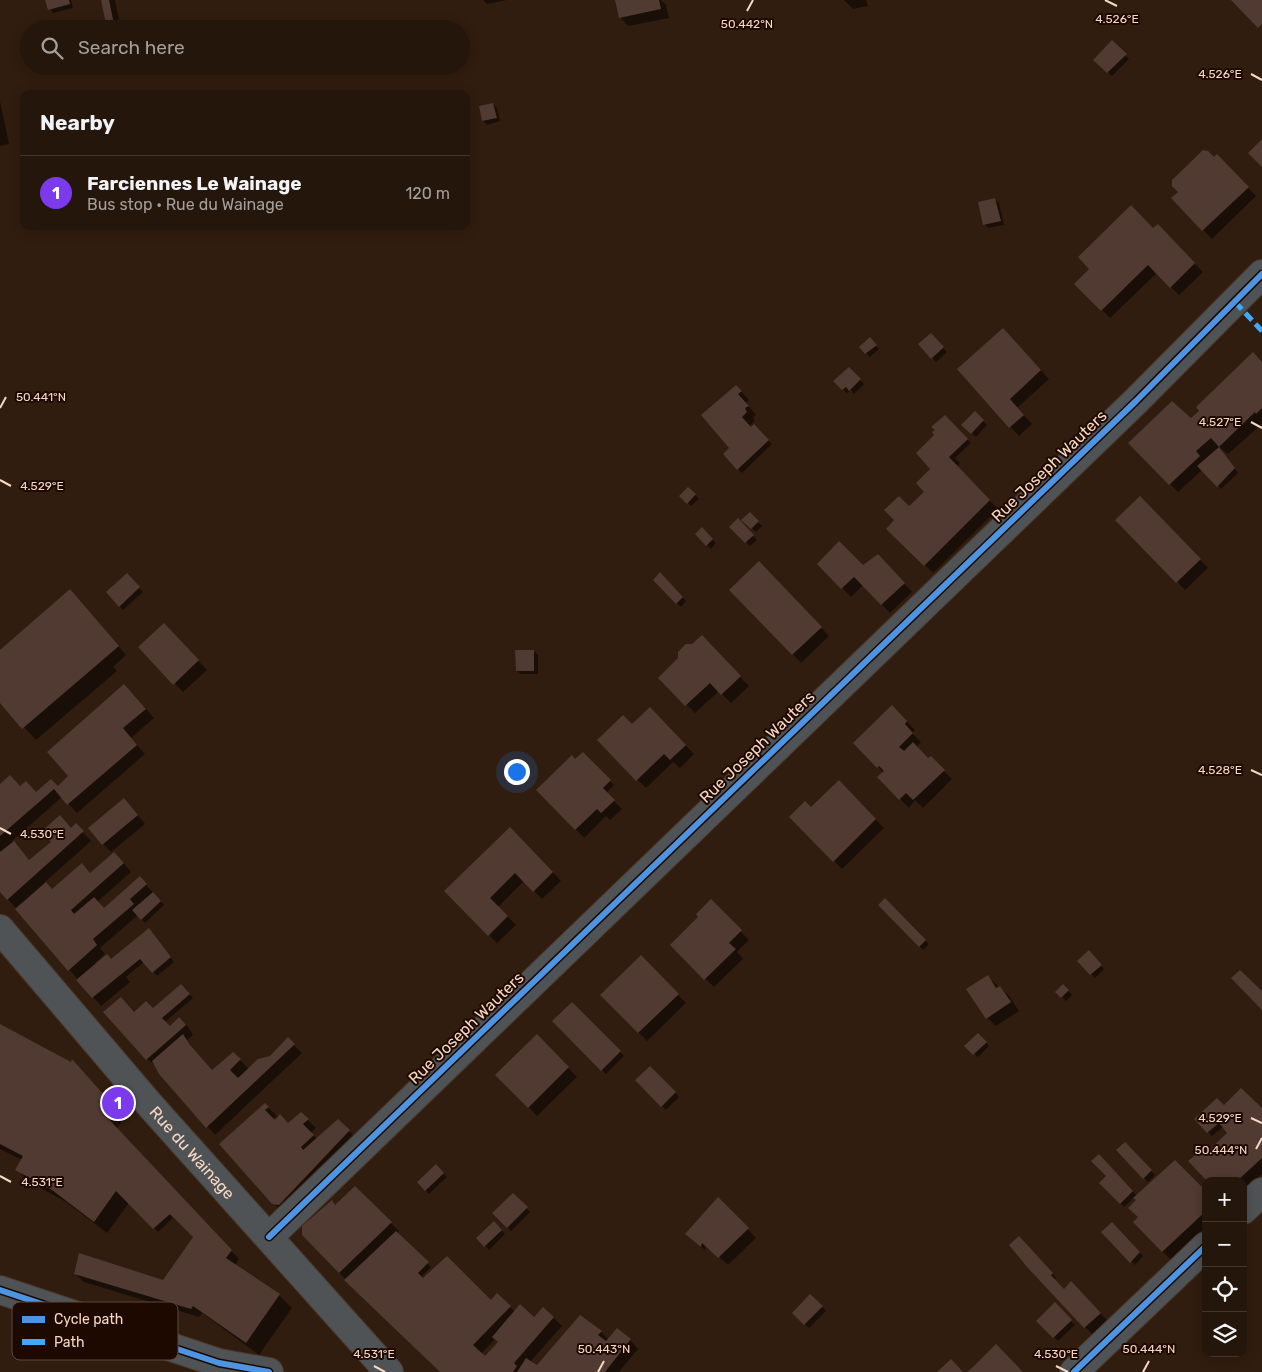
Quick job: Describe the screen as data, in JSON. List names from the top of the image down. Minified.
{"streets":{"street":["Rue Joseph Wauters","Rue du Wainage"]},"crossings":[["Rue Joseph Wauters","Rue du Wainage"]],"legend":["Cycle path","Path"],"page":{"search":"Search here","heading":"Nearby","list":[{"mark":"1","name":"Farciennes Le Wainage","note":"Bus stop · Rue du Wainage","value":"120 m"}],"pins":"1","map_buttons":["+","−"]},"coordinates":["4.526°E","50.442°N","50.441°N","4.527°E","4.529°E","4.528°E","4.530°E","50.444°N","4.531°E","50.443°N"]}
